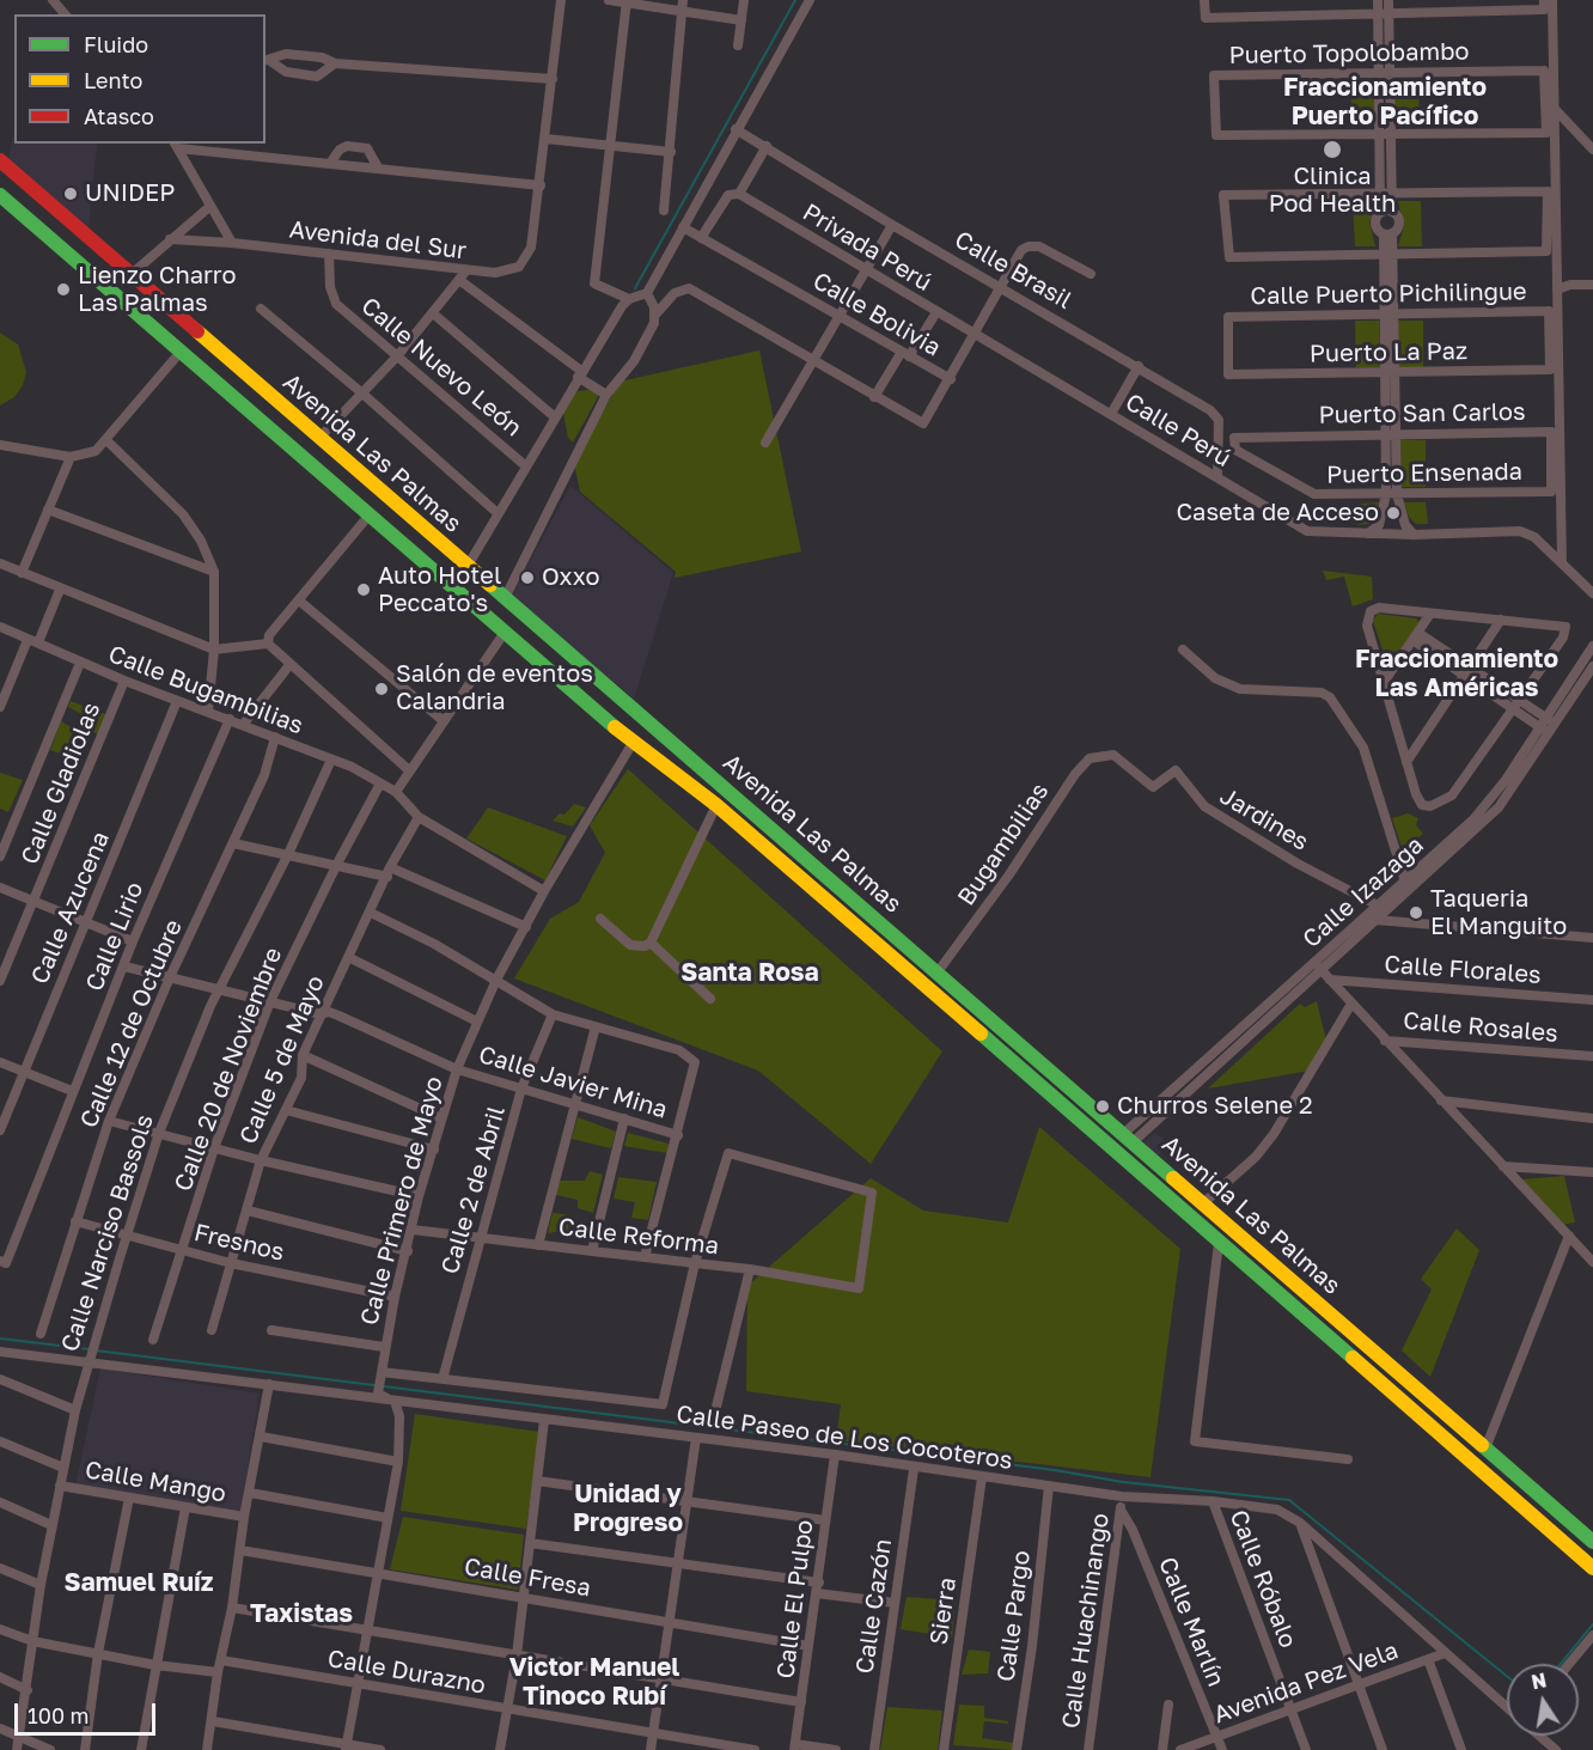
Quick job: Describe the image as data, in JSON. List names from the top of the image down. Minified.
{"streets":{"main road":["Avenida Las Palmas"],"street":["Puerto Topolobambo","Avenida del Sur","Privada Perú","Calle Brasil","Calle Puerto Pichilingue","Calle Bolivia","Puerto La Paz","Calle Nuevo León","Puerto San Carlos","Calle Perú","Puerto Ensenada","Calle Bugambilias","Calle Gladiolas","Jardines","Bugambilias","Calle Izazaga","Calle Azucena","Calle Lirio","Calle Florales","Calle 12 de Octubre","Calle Rosales","Calle 5 de Mayo","Calle 20 de Noviembre","Calle Javier Mina","Calle 2 de Abril","Calle Primero de Mayo","Calle Narciso Bassols","Calle Reforma","Fresnos","Calle Paseo de Los Cocoteros","Calle Mango","Calle Fresa","Calle Róbalo","Calle El Pulpo","Calle Cazón","Sierra","Calle Pargo","Calle Huachinango","Calle Marlín","Calle Durazno","Avenida Pez Vela"]},"crossings":[["Avenida del Sur","Calle Nuevo León"],["Privada Perú","Calle Bolivia"],["Privada Perú","Calle Perú"],["Calle Brasil","Calle Bolivia"],["Calle Brasil","Calle Perú"],["Calle Puerto Pichilingue","Puerto La Paz"],["Calle Bolivia","Calle Perú"],["Puerto San Carlos","Puerto Ensenada"],["Avenida Las Palmas","Bugambilias"],["Avenida Las Palmas","Calle Izazaga"],["Avenida Las Palmas","Calle Primero de Mayo"],["Calle Bugambilias","Calle Gladiolas"],["Calle Bugambilias","Calle Azucena"],["Calle Bugambilias","Calle Lirio"],["Calle Bugambilias","Calle 12 de Octubre"],["Calle Bugambilias","Calle 5 de Mayo"],["Calle Bugambilias","Calle 20 de Noviembre"],["Calle Bugambilias","Calle Primero de Mayo"],["Calle Bugambilias","Calle Narciso Bassols"],["Jardines","Bugambilias"],["Jardines","Calle Izazaga"],["Calle Izazaga","Calle Rosales"],["Calle Lirio","Calle Javier Mina"],["Calle Florales","Calle Rosales"],["Calle 12 de Octubre","Calle Javier Mina"],["Calle 12 de Octubre","Fresnos"],["Calle 5 de Mayo","Calle Javier Mina"],["Calle 5 de Mayo","Fresnos"],["Calle 20 de Noviembre","Calle Javier Mina"],["Calle 20 de Noviembre","Fresnos"],["Calle Javier Mina","Calle 2 de Abril"],["Calle Javier Mina","Calle Primero de Mayo"],["Calle Javier Mina","Calle Narciso Bassols"],["Calle 2 de Abril","Calle Reforma"],["Calle Primero de Mayo","Calle Reforma"],["Calle Primero de Mayo","Fresnos"],["Calle Primero de Mayo","Calle Paseo de Los Cocoteros"],["Calle Narciso Bassols","Fresnos"],["Calle Narciso Bassols","Calle Paseo de Los Cocoteros"],["Calle Narciso Bassols","Calle Mango"],["Calle Paseo de Los Cocoteros","Calle Róbalo"],["Calle Paseo de Los Cocoteros","Calle El Pulpo"],["Calle Paseo de Los Cocoteros","Calle Cazón"],["Calle Paseo de Los Cocoteros","Sierra"],["Calle Paseo de Los Cocoteros","Calle Pargo"],["Calle Paseo de Los Cocoteros","Calle Huachinango"],["Calle Paseo de Los Cocoteros","Avenida Pez Vela"],["Calle Fresa","Calle El Pulpo"],["Calle Róbalo","Avenida Pez Vela"],["Calle Huachinango","Calle Marlín"],["Calle Marlín","Avenida Pez Vela"]],"districts":["Fraccionamiento Puerto Pacífico","Fraccionamiento Las Américas","Santa Rosa","Unidad y Progreso","Samuel Ruíz","Taxistas","Victor Manuel Tinoco Rubí"],"places":["Clinica Pod Health","UNIDEP","Lienzo Charro Las Palmas","Caseta de Acceso","Oxxo","Auto Hotel Peccato's","Salón de eventos Calandria","Taqueria El Manguito","Churros Selene 2"],"legend":["Fluido","Lento","Atasco"],"scale_bar":"100 m","north":"top"}
